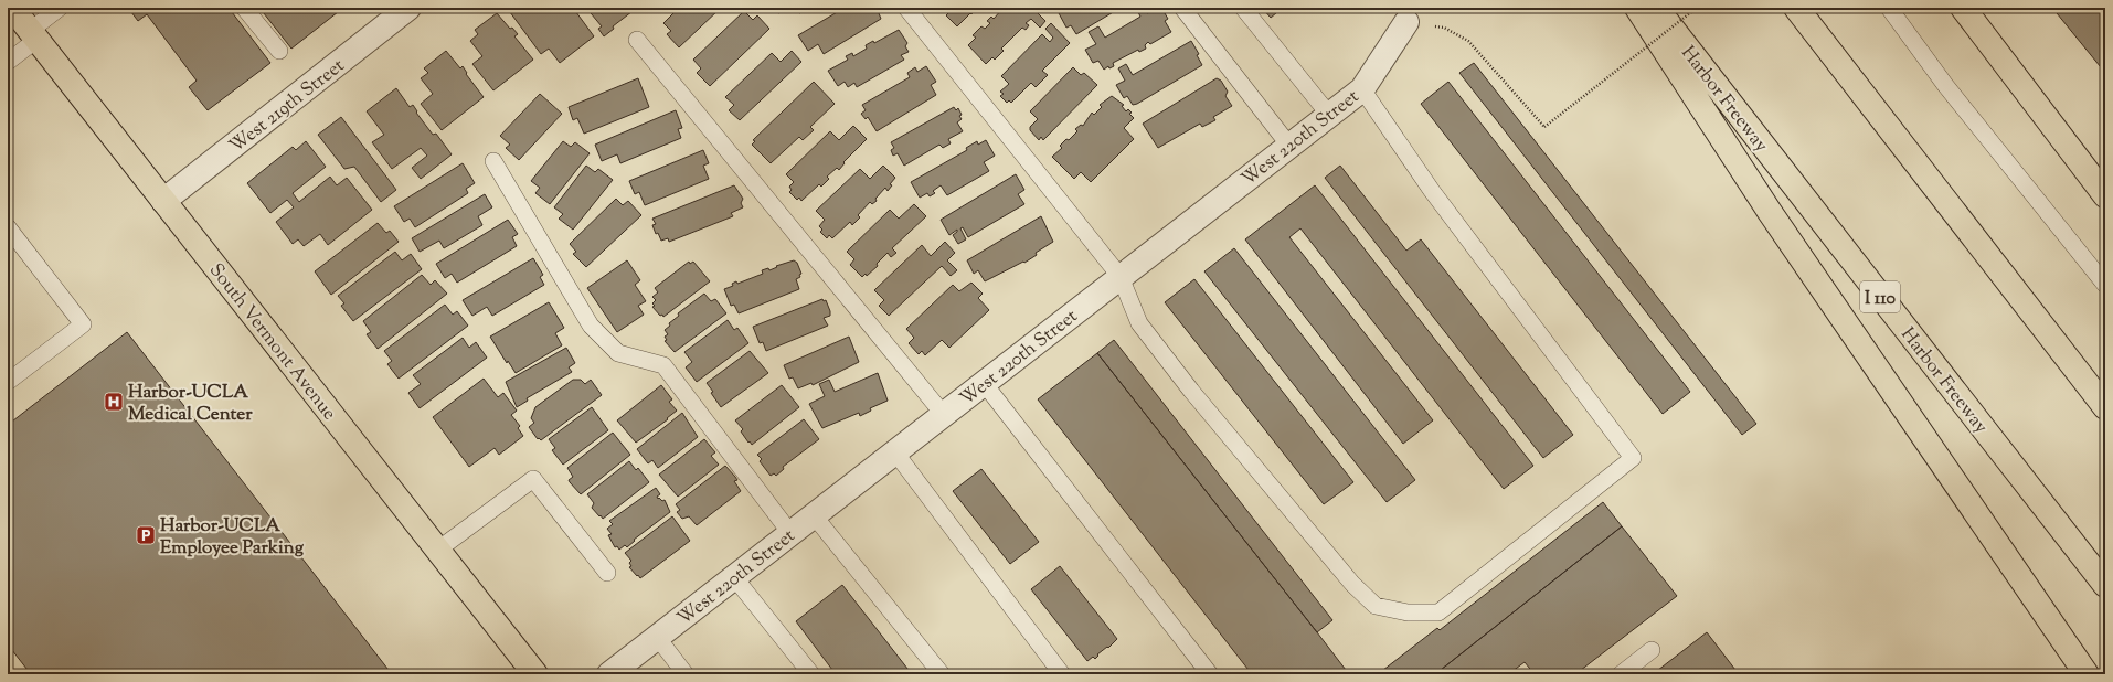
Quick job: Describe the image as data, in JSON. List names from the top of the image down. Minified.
{"streets":{"main road":["Harbor Freeway","I 110","South Vermont Avenue"],"street":["West 219th Street","West 220th Street"]},"crossings":[["West 219th Street","South Vermont Avenue"]],"places":{"hospital":["Harbor-UCLA Medical Center"],"parking":["Harbor-UCLA Employee Parking"]}}
